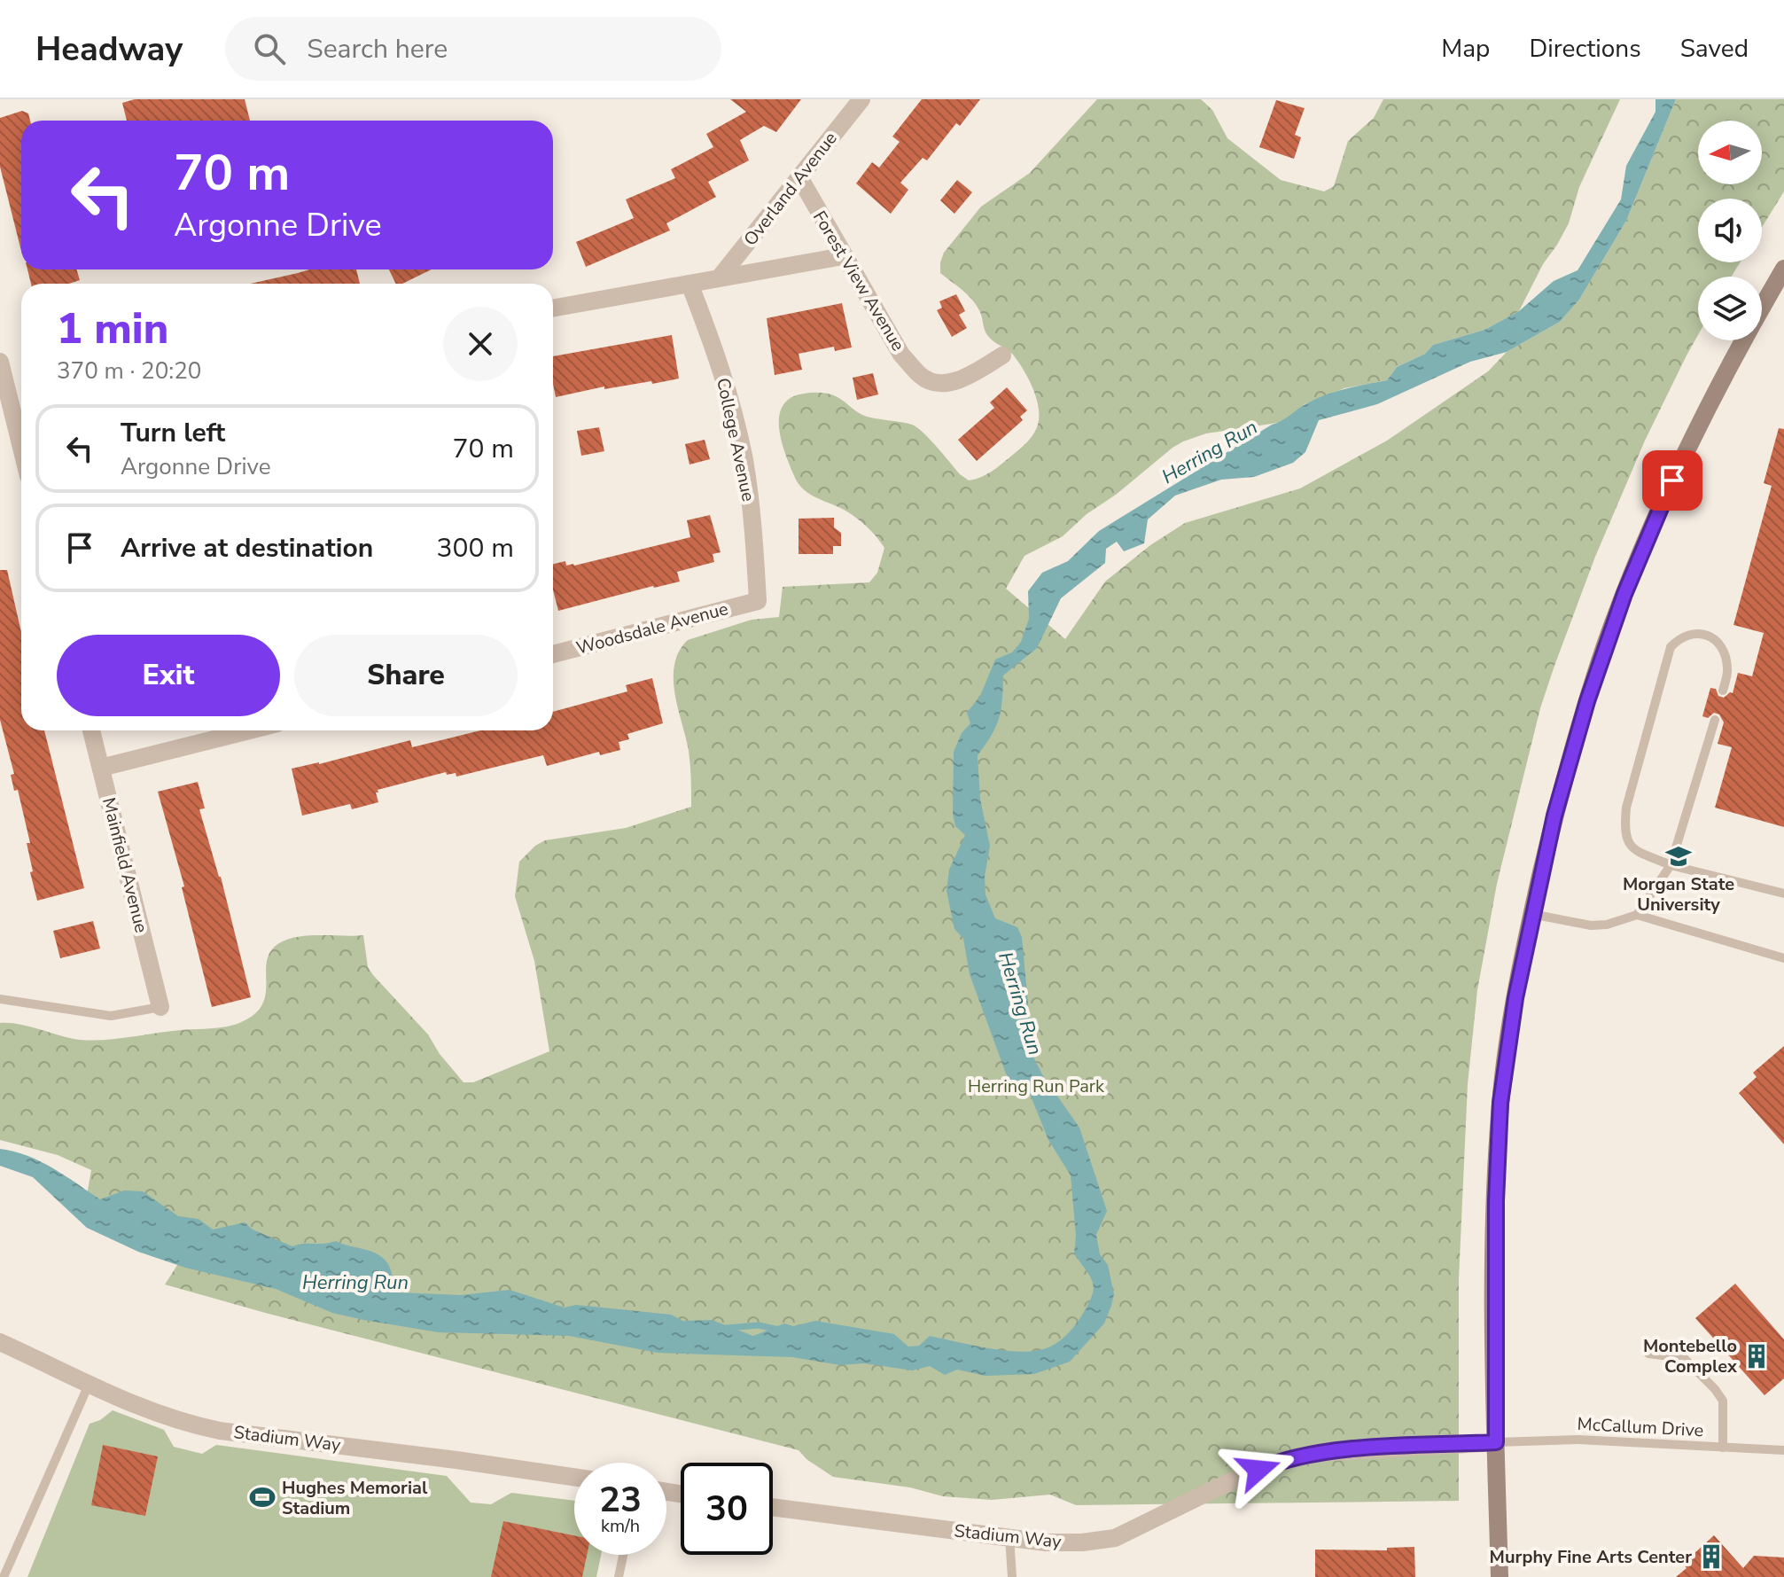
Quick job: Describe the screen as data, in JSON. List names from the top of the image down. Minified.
{"streets":{"street":["Overland Avenue","Forest View Avenue","College Avenue","Woodsdale Avenue","Mainfield Avenue","Stadium Way"],"lane":["McCallum Drive"]},"crossings":[["Overland Avenue","Forest View Avenue"],["Overland Avenue","College Avenue"],["College Avenue","Woodsdale Avenue"],["McCallum Drive","Stadium Way"]],"water":["Herring Run"],"parks":["Herring Run Park"],"places":{"school or university":["Morgan State University"],"building":["Montebello Complex","Murphy Fine Arts Center"],"sports":["Hughes Memorial Stadium"]},"north":"left","page":{"header":"Headway","search":"Search here","nav":["Map","Directions","Saved"],"turn":["70 m","Argonne Drive"],"heading":["1 min","370 m · 20:20"],"list":[{"name":"Turn left","note":"Argonne Drive","value":"70 m"},{"name":"Arrive at destination","value":"300 m"}],"buttons":["Exit","Share"],"speed":"23 km/h","limit":"30"}}
